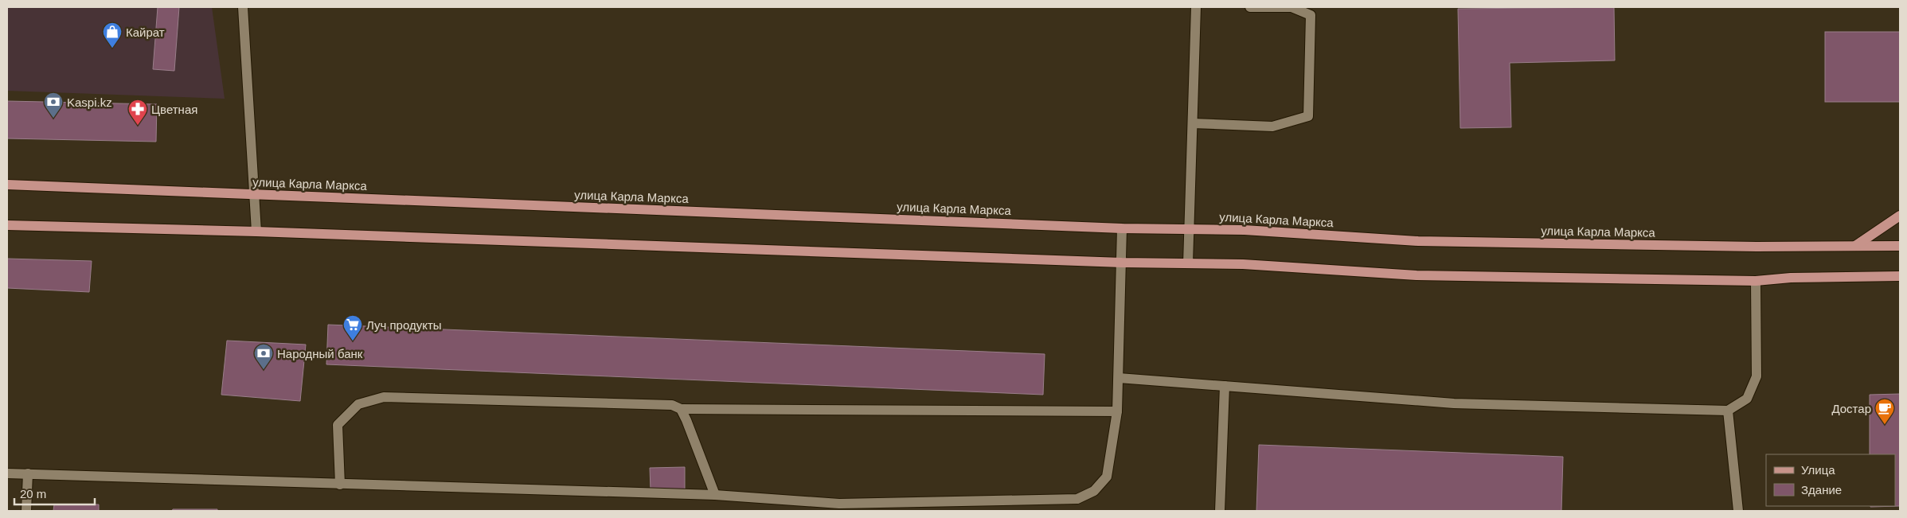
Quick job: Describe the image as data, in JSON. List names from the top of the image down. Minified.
{"streets":{"main road":["улица Карла Маркса"]},"places":{"shop":["Кайрат"],"bank":["Kaspi.kz","Народный банк"],"pharmacy":["Цветная"],"supermarket":["Луч продукты"],"cafe":["Достар"]},"legend":["Улица","Здание"],"scale_bar":"20 m"}
